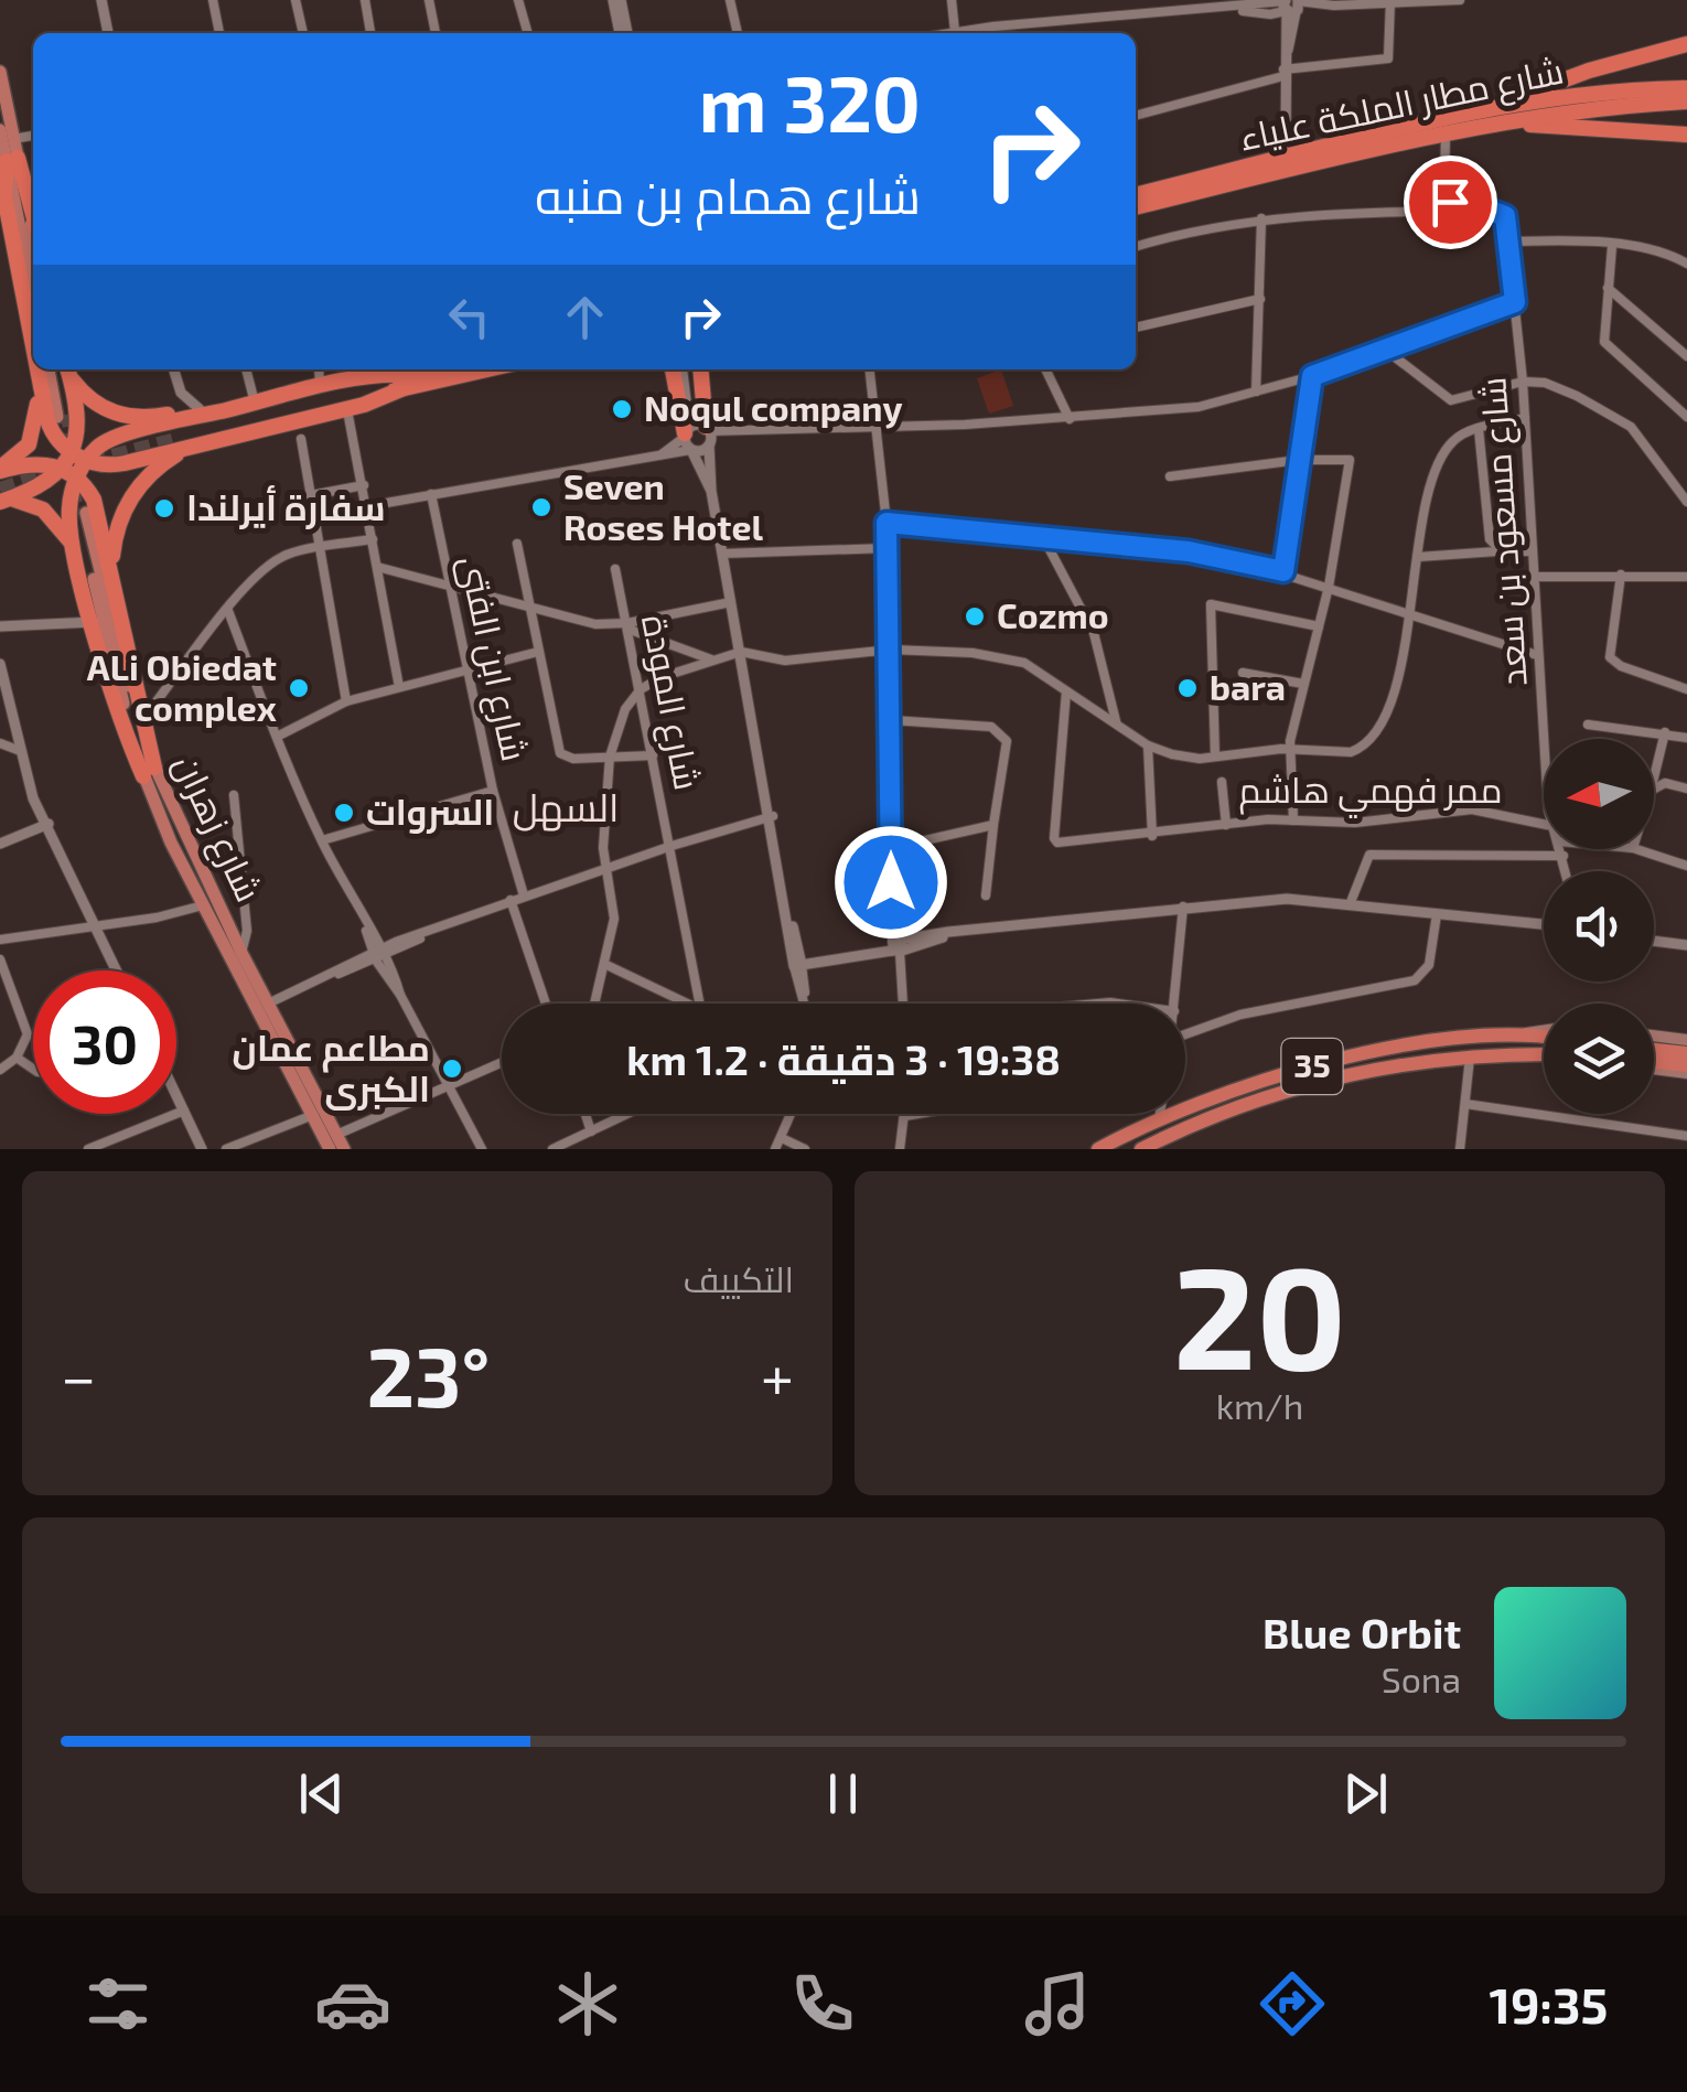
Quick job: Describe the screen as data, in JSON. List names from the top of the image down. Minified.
{"streets":{"highway":["شارع مطار الملكة علياء","35"],"main road":["شارع زهران"],"street":["شارع مسعود بن سعد","شارع ابن الفتى","شارع المودة","ممر فهمي هاشم"]},"districts":["السهل"],"places":["Noqul company","Seven Roses Hotel","سفارة أيرلندا","Cozmo","ALi Obiedat complex","bara","السروات","مطاعم عمان الكبرى"],"north":"left","page":{"turn":["320 m","شارع همام بن منبه"],"limit":"30","trip":"19:38 · 3 دقيقة · 1.2 km","tile":[["20","km/h"],"التكييف"],"heat":["−","23°","+"],"song":["Blue Orbit","Sona"],"tabs":"19:35"}}
